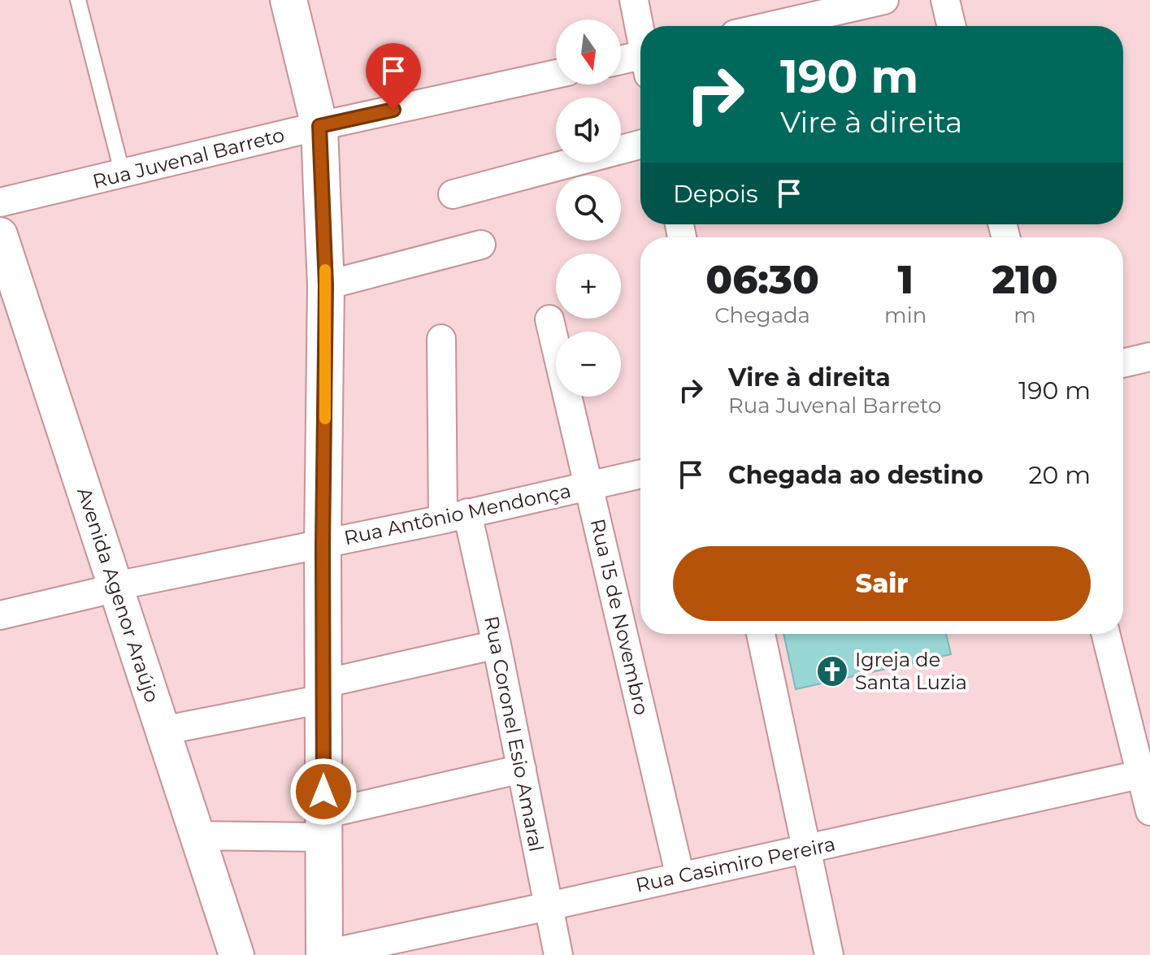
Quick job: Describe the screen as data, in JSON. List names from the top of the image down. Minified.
{"streets":{"street":["Rua Juvenal Barreto","Rua Antônio Mendonça","Avenida Agenor Araújo","Rua 15 de Novembro","Rua Coronel Esio Amaral","Rua Casimiro Pereira"]},"crossings":[["Rua Antônio Mendonça","Avenida Agenor Araújo"],["Rua Antônio Mendonça","Rua 15 de Novembro"],["Rua Antônio Mendonça","Rua Coronel Esio Amaral"],["Rua 15 de Novembro","Rua Casimiro Pereira"],["Rua Coronel Esio Amaral","Rua Casimiro Pereira"]],"places":{"church":["Igreja de Santa Luzia"]},"north":"bottom","page":{"map_buttons":["+","−"],"turn":["190 m","Vire à direita"],"then":"Depois","eta":["06:30","Chegada","1","min","210","m"],"list":[{"name":"Vire à direita","note":"Rua Juvenal Barreto","value":"190 m"},{"name":"Chegada ao destino","value":"20 m"}],"buttons":"Sair"}}
